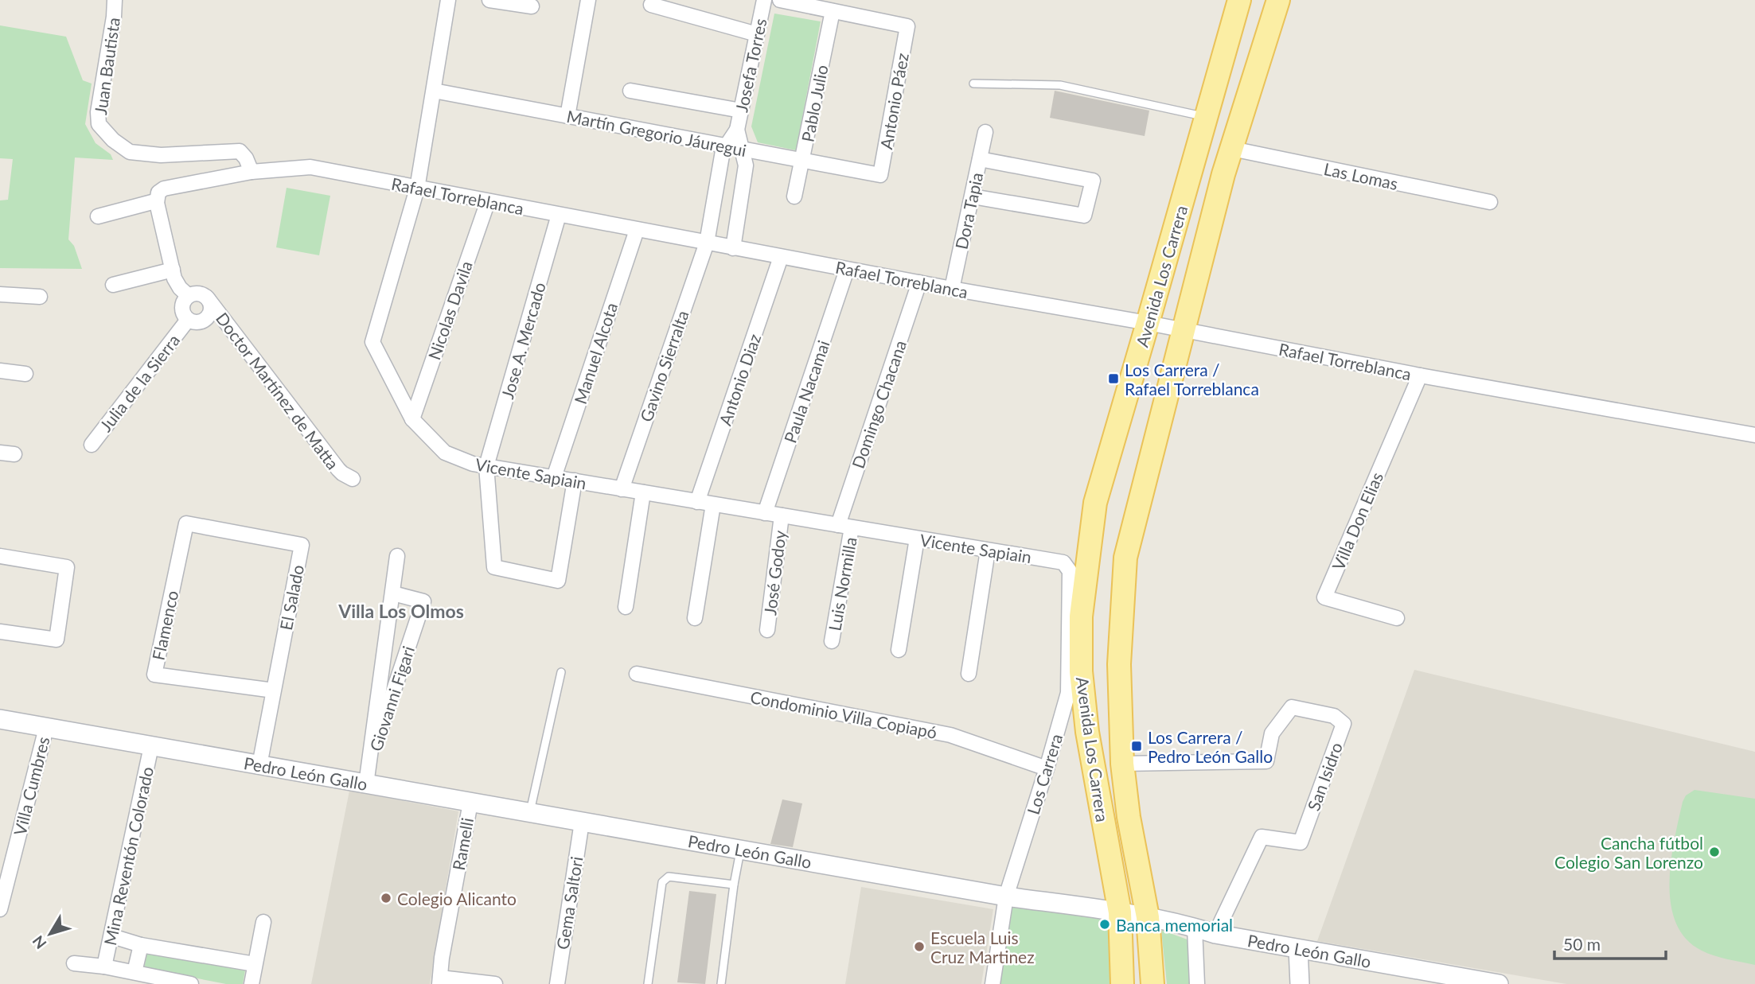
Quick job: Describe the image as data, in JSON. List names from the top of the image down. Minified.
{"streets":{"main road":["Avenida Los Carrera"],"street":["Josefa Torres","Juan Bautista","Antonio Páez","Pablo Julio","Martín Gregorio Jáuregui","Las Lomas","Rafael Torreblanca","Dora Tapia","Nicolas Davila","Jose A. Mercado","Manuel Alcota","Gavino Sierralta","Antonio Diaz","Julia de la Sierra","Doctor Martínez de Matta","Paula Nacamai","Domingo Chacana","Vicente Sapiain","Villa Don Elias","José Godoy","Luis Normilla","El Salado","Flamenco","Giovanni Figari","Condominio Villa Copiapó","Pedro León Gallo","Los Carrera","San Isidro","Villa Cumbres","Ramelli","Mina Reventón Colorado","Gema Saltori"]},"crossings":[["Josefa Torres","Martín Gregorio Jáuregui"],["Josefa Torres","Rafael Torreblanca"],["Juan Bautista","Rafael Torreblanca"],["Antonio Páez","Pablo Julio"],["Antonio Páez","Martín Gregorio Jáuregui"],["Pablo Julio","Martín Gregorio Jáuregui"],["Martín Gregorio Jáuregui","Vicente Sapiain"],["Las Lomas","Avenida Los Carrera"],["Rafael Torreblanca","Dora Tapia"],["Rafael Torreblanca","Avenida Los Carrera"],["Rafael Torreblanca","Nicolas Davila"],["Rafael Torreblanca","Jose A. Mercado"],["Rafael Torreblanca","Manuel Alcota"],["Rafael Torreblanca","Gavino Sierralta"],["Rafael Torreblanca","Antonio Diaz"],["Rafael Torreblanca","Paula Nacamai"],["Rafael Torreblanca","Domingo Chacana"],["Rafael Torreblanca","Vicente Sapiain"],["Rafael Torreblanca","Villa Don Elias"],["Avenida Los Carrera","Pedro León Gallo"],["Avenida Los Carrera","San Isidro"],["Nicolas Davila","Vicente Sapiain"],["Jose A. Mercado","Vicente Sapiain"],["Manuel Alcota","Vicente Sapiain"],["Gavino Sierralta","Vicente Sapiain"],["Antonio Diaz","Vicente Sapiain"],["Julia de la Sierra","Doctor Martínez de Matta"],["Paula Nacamai","Vicente Sapiain"],["Domingo Chacana","Vicente Sapiain"],["Domingo Chacana","Luis Normilla"],["Vicente Sapiain","José Godoy"],["Vicente Sapiain","Luis Normilla"],["Vicente Sapiain","Los Carrera"],["El Salado","Flamenco"],["El Salado","Pedro León Gallo"],["Giovanni Figari","Pedro León Gallo"],["Condominio Villa Copiapó","Los Carrera"],["Pedro León Gallo","Los Carrera"],["Pedro León Gallo","San Isidro"],["Pedro León Gallo","Villa Cumbres"],["Pedro León Gallo","Ramelli"],["Pedro León Gallo","Mina Reventón Colorado"],["Pedro León Gallo","Gema Saltori"]],"districts":["Villa Los Olmos"],"places":{"transit":["Los Carrera / Rafael Torreblanca","Los Carrera / Pedro León Gallo"],"other":["Cancha fútbol Colegio San Lorenzo","Colegio Alicanto","Banca memorial","Escuela Luis Cruz Martinez"]},"scale_bar":"50 m","north":"bottom left"}
